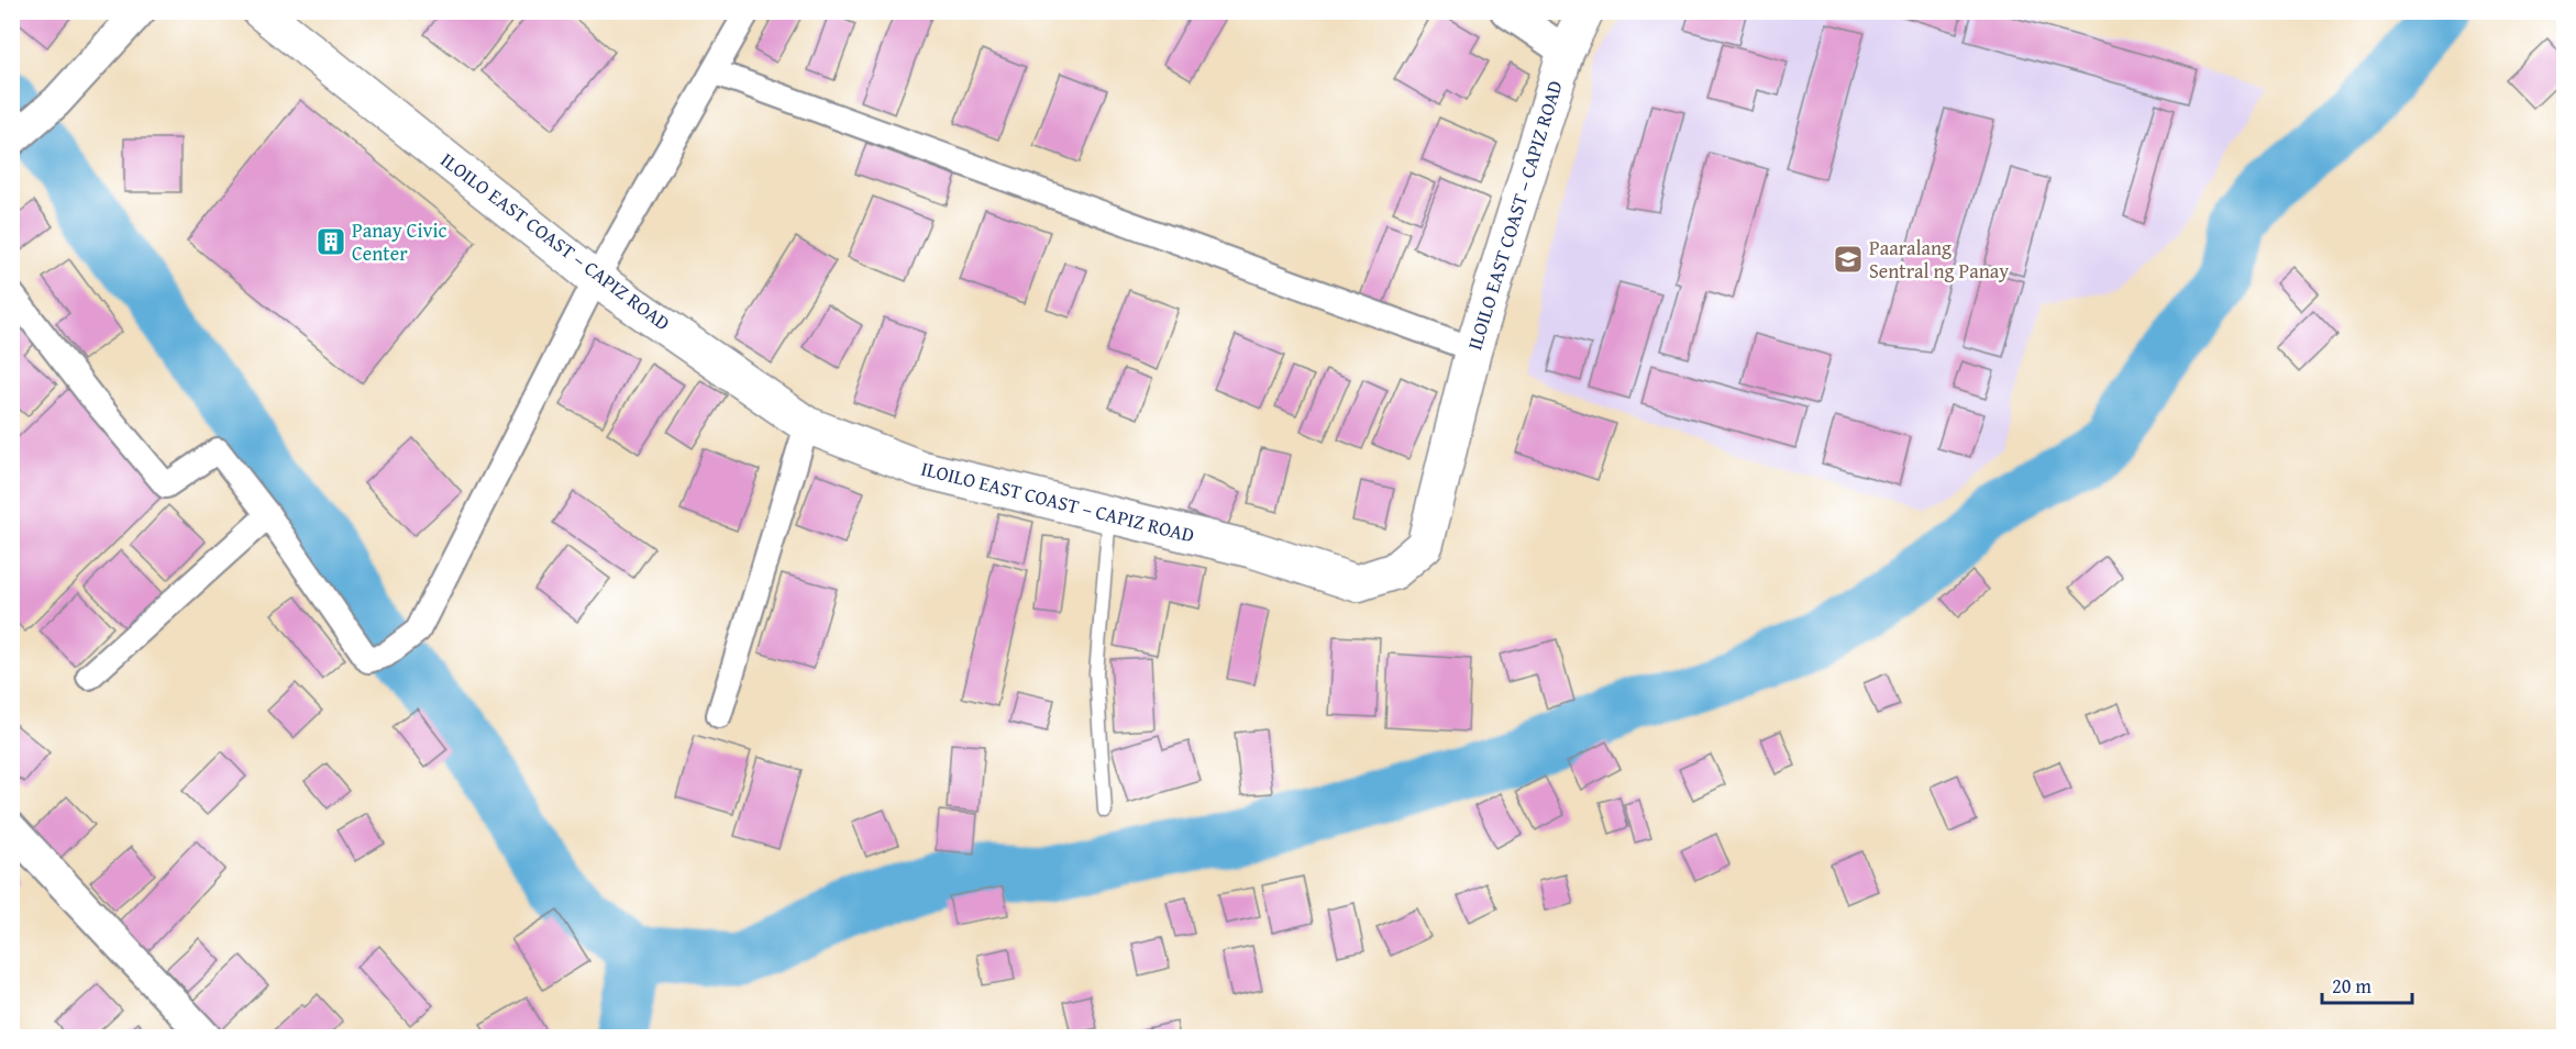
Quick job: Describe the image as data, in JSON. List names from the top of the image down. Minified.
{"streets":{"main road":["ILOILO EAST COAST – CAPIZ ROAD"]},"places":{"building":["Panay Civic Center"],"school or university":["Paaralang Sentral ng Panay"]},"scale_bar":"20 m"}
